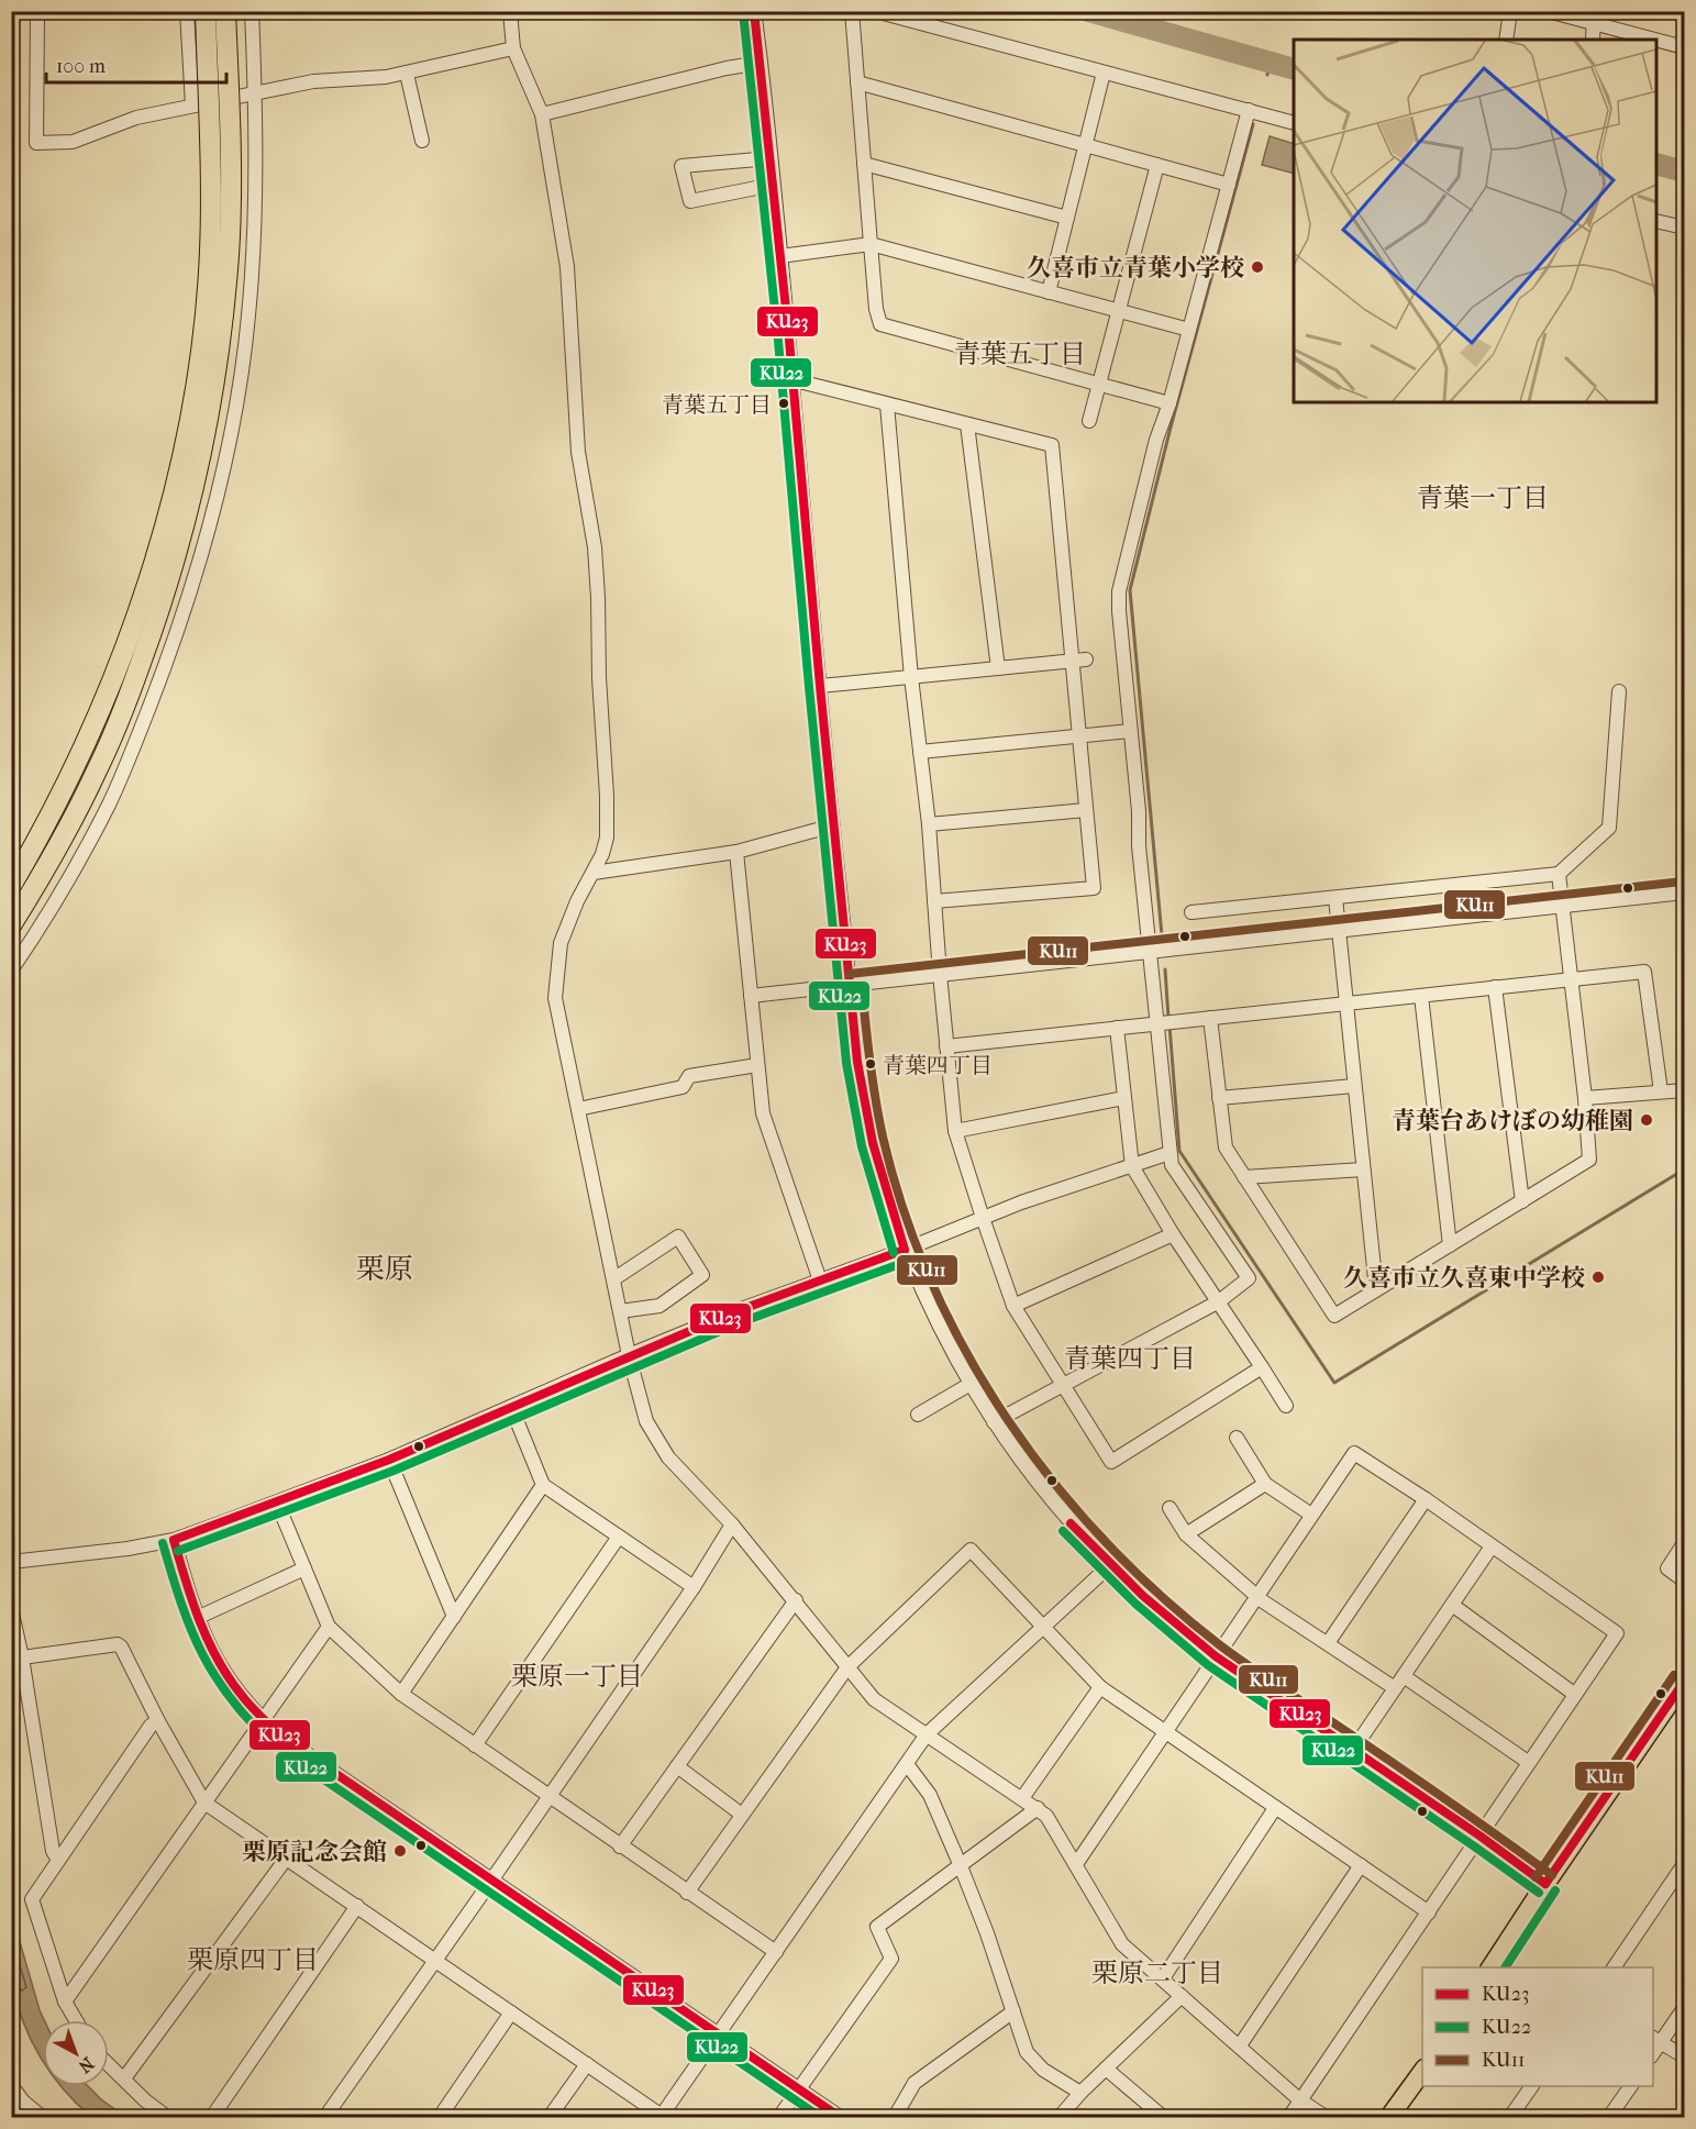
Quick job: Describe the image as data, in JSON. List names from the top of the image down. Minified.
{"districts":["青葉五丁目","青葉一丁目","栗原","青葉四丁目","栗原一丁目","栗原四丁目","栗原二丁目"],"places":["久喜市立青葉小学校","青葉五丁目","青葉四丁目","青葉台あけぼの幼稚園","久喜市立久喜東中学校","栗原記念会館"],"lines":["transit line KU23","transit line KU22","transit line KU11"],"legend":["KU23","KU22","KU11"],"scale_bar":"100 m","north":"bottom right"}
